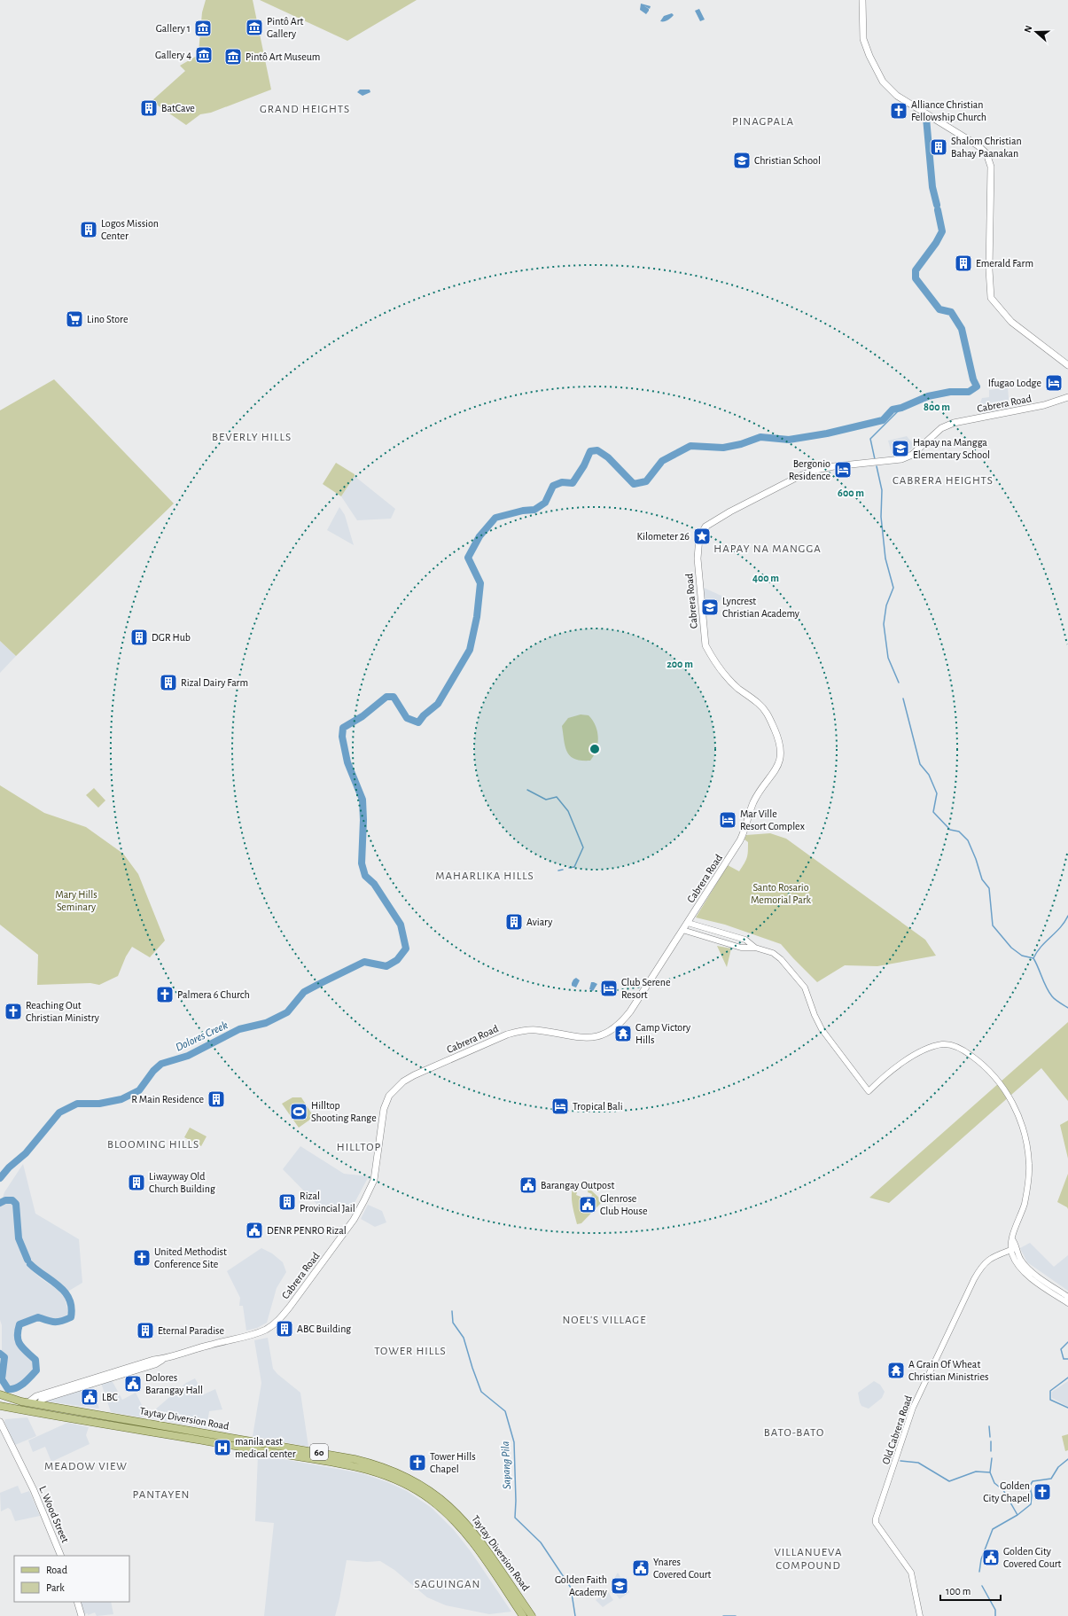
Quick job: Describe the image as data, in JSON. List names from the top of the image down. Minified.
{"streets":{"main road":["Cabrera Road","Taytay Diversion Road","60","L. Wood Street"],"street":["Old Cabrera Road"]},"crossings":[["Cabrera Road","Taytay Diversion Road"]],"districts":["GRAND HEIGHTS","PINAGPALA","BEVERLY HILLS","CABRERA HEIGHTS","HAPAY NA MANGGA","MAHARLIKA HILLS","BLOOMING HILLS","HILLTOP","NOEL'S VILLAGE","TOWER HILLS","BATO-BATO","MEADOW VIEW","PANTAYEN","VILLANUEVA COMPOUND","SAGUINGAN"],"water":["Dolores Creek","Sapang Pila"],"parks":["Santo Rosario Memorial Park","Mary Hills Seminary"],"places":{"museum":["Pintô Art Gallery","Gallery 1","Gallery 4","Pintô Art Museum"],"building":["BatCave","Shalom Christian Bahay Paanakan","Logos Mission Center","Emerald Farm","DGR Hub","Rizal Dairy Farm","Aviary","R Main Residence","Liwayway Old Church Building","Rizal Provincial Jail","ABC Building","Eternal Paradise"],"church":["Alliance Christian Fellowship Church","Palmera 6 Church","Reaching Out Christian Ministry","United Methodist Conference Site","Tower Hills Chapel","Golden City Chapel"],"school or university":["Christian School","Hapay na Mangga Elementary School","Lyncrest Christian Academy","Golden Faith Academy"],"supermarket":["Lino Store"],"hotel":["Ifugao Lodge","Bergonio Residence","Mar Ville Resort Complex","Club Serene Resort","Tropical Bali"],"place":["Kilometer 26"],"temple":["Camp Victory Hills","A Grain Of Wheat Christian Ministries"],"sports":["Hilltop Shooting Range"],"public building":["Barangay Outpost","Glenrose Club House","DENR PENRO Rizal","Dolores Barangay Hall","LBC","Golden City Covered Court","Ynares Covered Court"],"hospital":["manila east medical center"]},"legend":["Road","Park"],"scale_bar":"100 m","north":"left","rings":["800 m","600 m","400 m","200 m"]}
